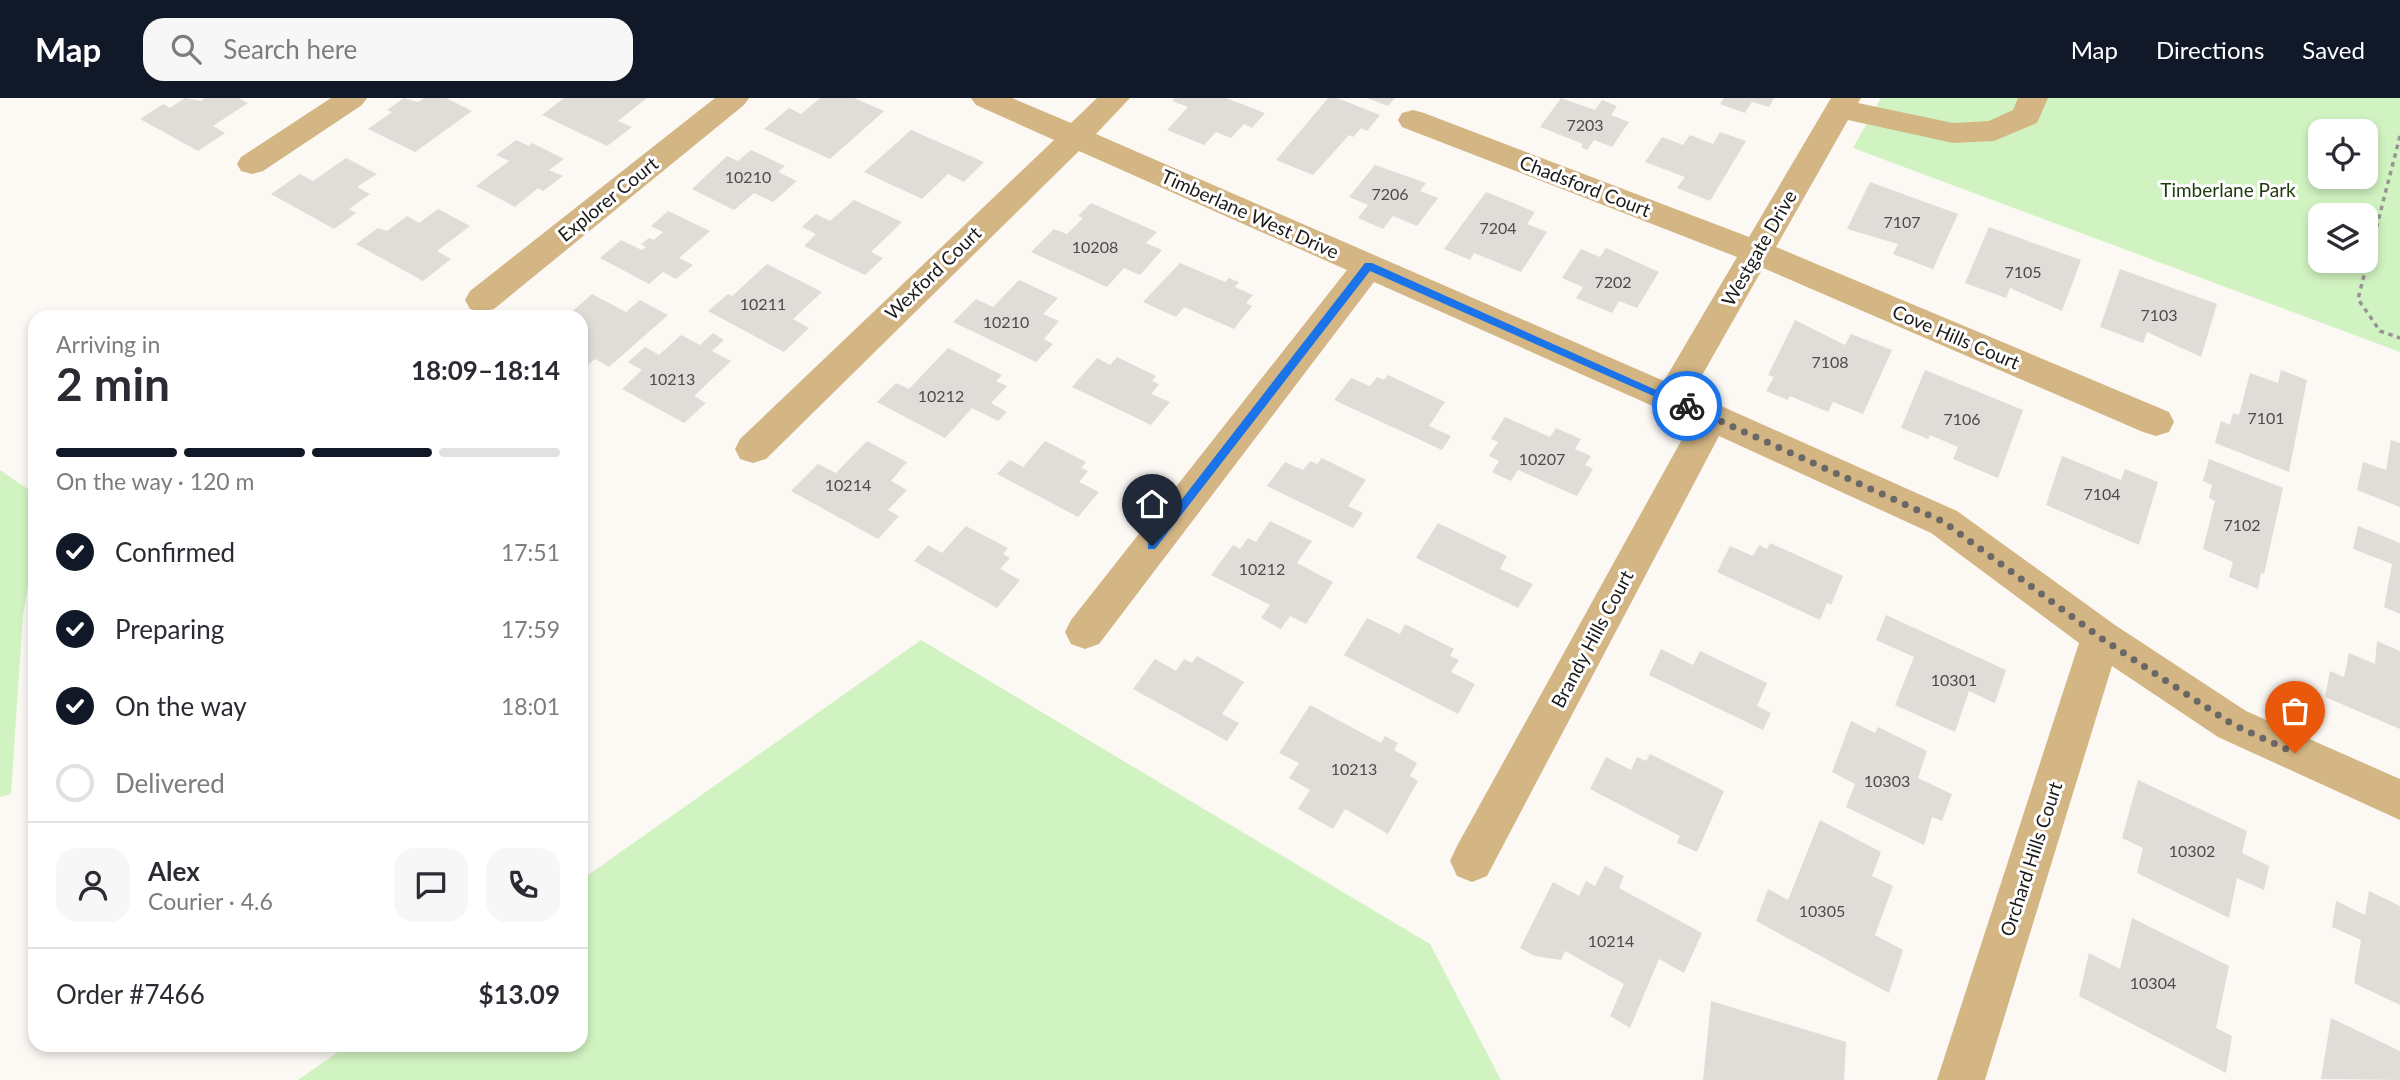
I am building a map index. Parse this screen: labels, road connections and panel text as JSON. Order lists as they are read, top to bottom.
{
  "streets": {
    "street": [
      "Chadsford Court",
      "Explorer Court",
      "Timberlane West Drive",
      "Westgate Drive",
      "Wexford Court",
      "Cove Hills Court",
      "Brandy Hills Court",
      "Orchard Hills Court"
    ]
  },
  "crossings": [
    ["Chadsford Court", "Westgate Drive"],
    ["Chadsford Court", "Cove Hills Court"],
    ["Timberlane West Drive", "Westgate Drive"],
    ["Timberlane West Drive", "Wexford Court"],
    ["Timberlane West Drive", "Brandy Hills Court"],
    ["Timberlane West Drive", "Orchard Hills Court"],
    ["Westgate Drive", "Cove Hills Court"]
  ],
  "parks": ["Timberlane Park"],
  "house_numbers": [
    "7203",
    "10210",
    "7206",
    "7107",
    "7204",
    "10208",
    "7105",
    "7202",
    "10211",
    "7103",
    "10210",
    "7108",
    "10213",
    "10212",
    "7101",
    "7106",
    "10207",
    "10214",
    "7104",
    "7102",
    "10212",
    "10301",
    "10213",
    "10303",
    "10302",
    "10305",
    "10214",
    "10304"
  ],
  "page": {
    "header": "Map",
    "search": "Search here",
    "nav": ["Map", "Directions", "Saved"],
    "heading": ["2 min", "Arriving in", "18:09–18:14"],
    "panel": [
      "Alex",
      "Courier · 4.6",
      "Order #7466",
      "$13.09"
    ],
    "bar": "On the way · 120 m",
    "list": [
      ["Confirmed", "17:51"],
      ["Preparing", "17:59"],
      ["On the way", "18:01"],
      "Delivered"
    ]
  }
}
